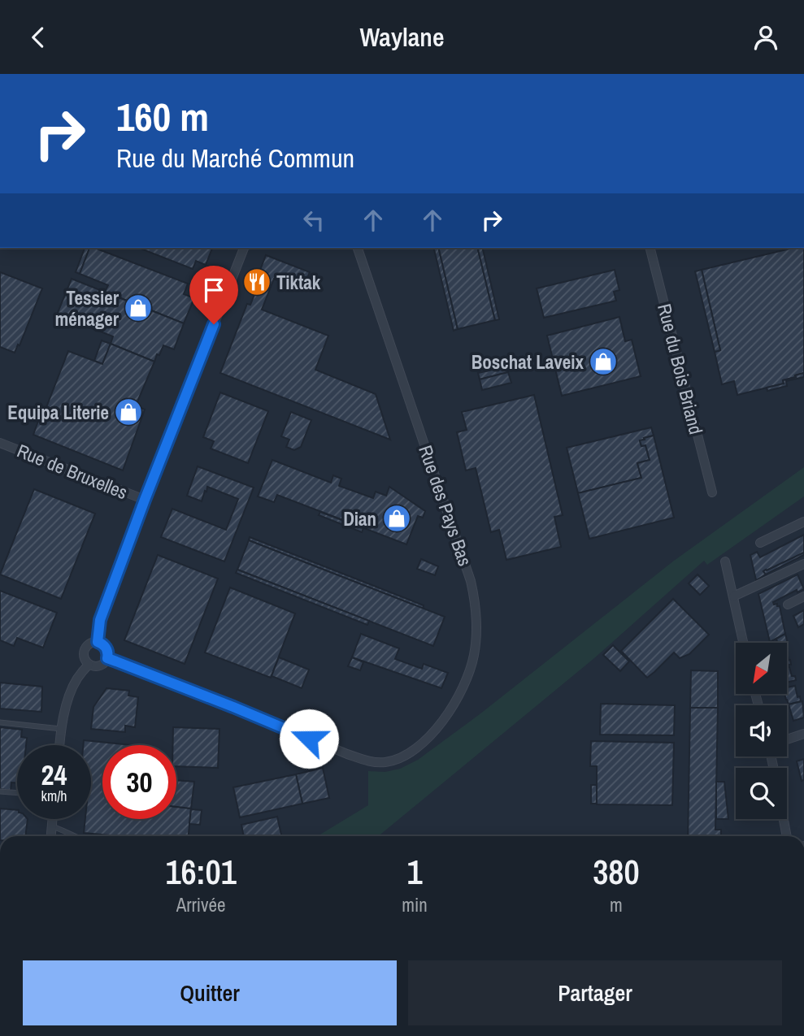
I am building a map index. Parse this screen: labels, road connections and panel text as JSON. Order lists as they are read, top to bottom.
{
  "streets": {
    "street": ["Rue du Bois Briand", "Rue de Bruxelles", "Rue des Pays Bas"]
  },
  "places": {
    "restaurant": ["Tiktak"],
    "shop": [
      "Tessier ménager",
      "Boschat Laveix",
      "Equipa Literie",
      "Dian"
    ]
  },
  "north": "bottom left",
  "page": {
    "header": "Waylane",
    "turn": ["160 m", "Rue du Marché Commun"],
    "speed": "24 km/h",
    "limit": "30",
    "eta": [
      "16:01",
      "Arrivée",
      "1",
      "min",
      "380",
      "m"
    ],
    "buttons": ["Quitter", "Partager"]
  }
}
